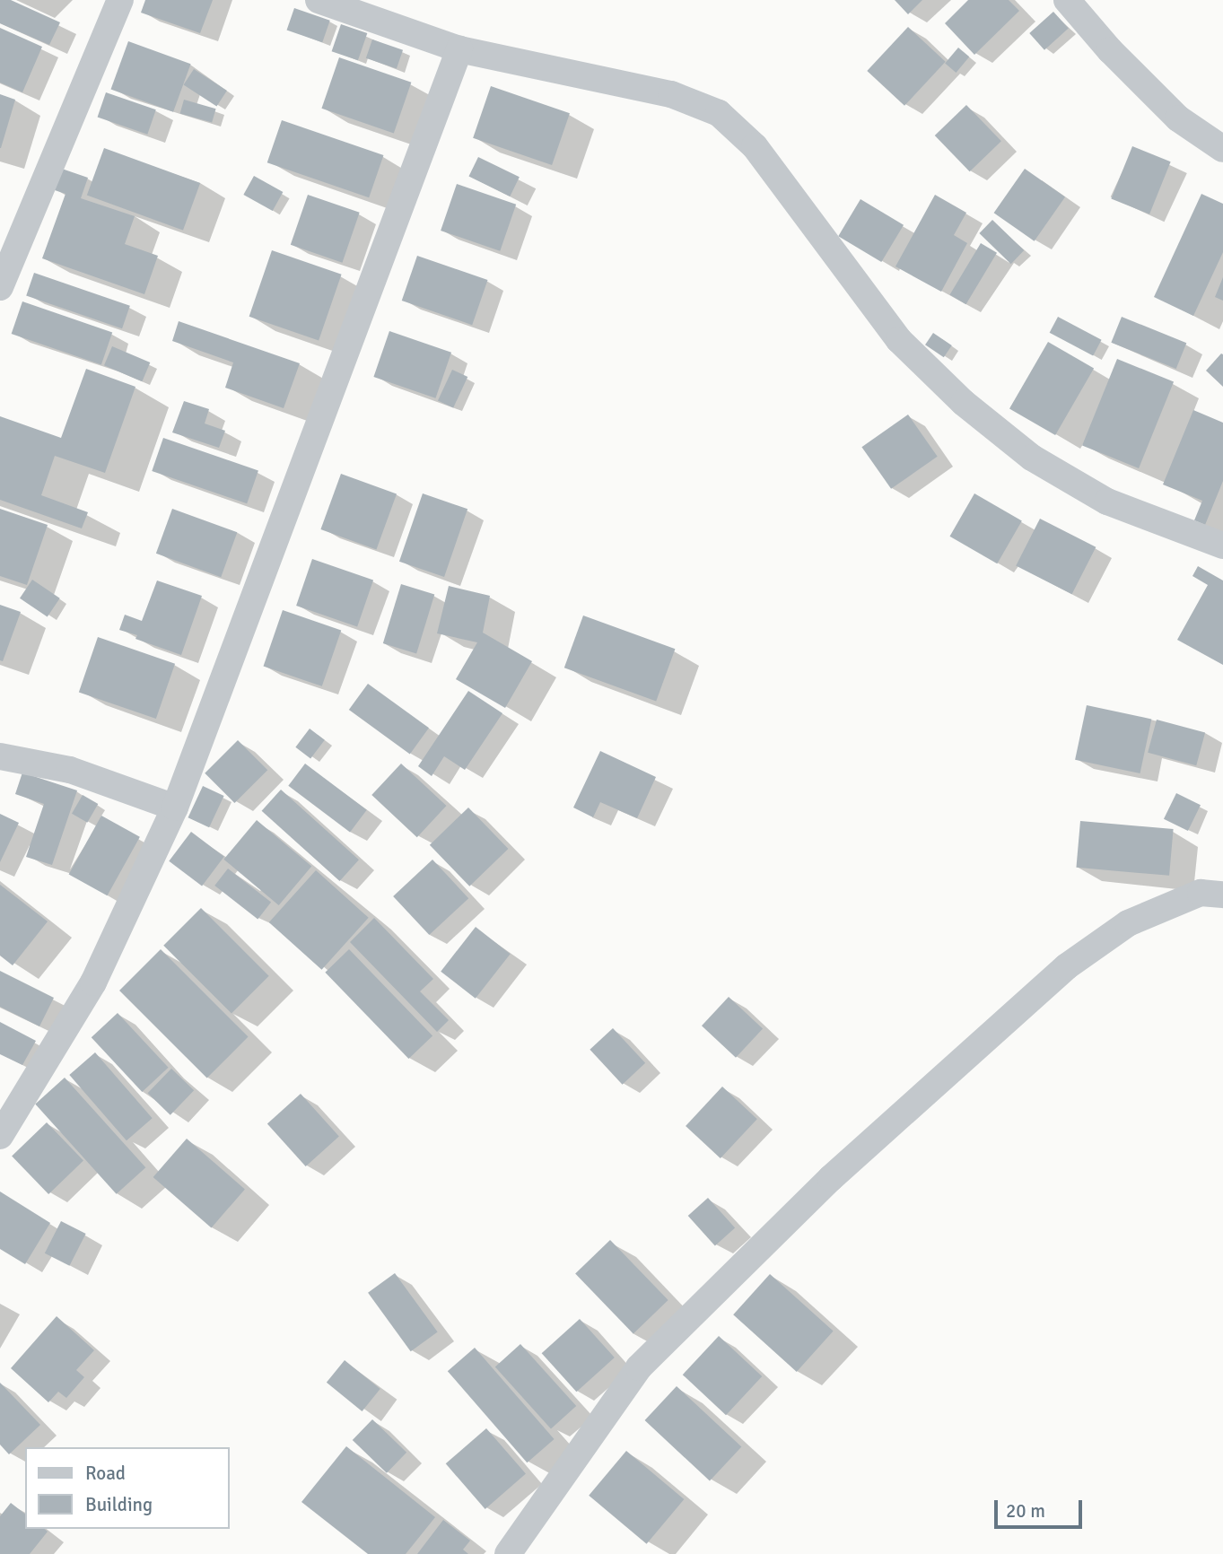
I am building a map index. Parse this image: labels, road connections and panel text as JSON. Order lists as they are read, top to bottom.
{
  "legend": ["Road", "Building"],
  "scale_bar": "20 m"
}
